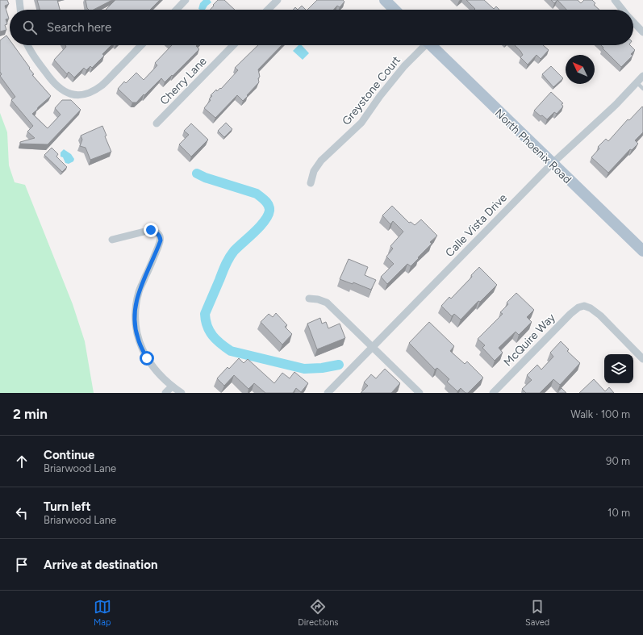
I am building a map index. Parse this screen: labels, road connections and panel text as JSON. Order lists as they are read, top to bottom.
{
  "streets": {
    "main road": ["North Phoenix Road"],
    "street": [
      "Cherry Lane",
      "Greystone Court",
      "Calle Vista Drive",
      "McQuire Way"
    ]
  },
  "crossings": [
    ["North Phoenix Road", "Calle Vista Drive"]
  ],
  "north": "top left",
  "page": {
    "search": "Search here",
    "heading": ["2 min", "Walk · 100 m"],
    "list": [
      ["Continue", "Briarwood Lane", "90 m"],
      ["Turn left", "Briarwood Lane", "10 m"],
      "Arrive at destination"
    ],
    "nav": ["Map", "Directions", "Saved"]
  }
}
